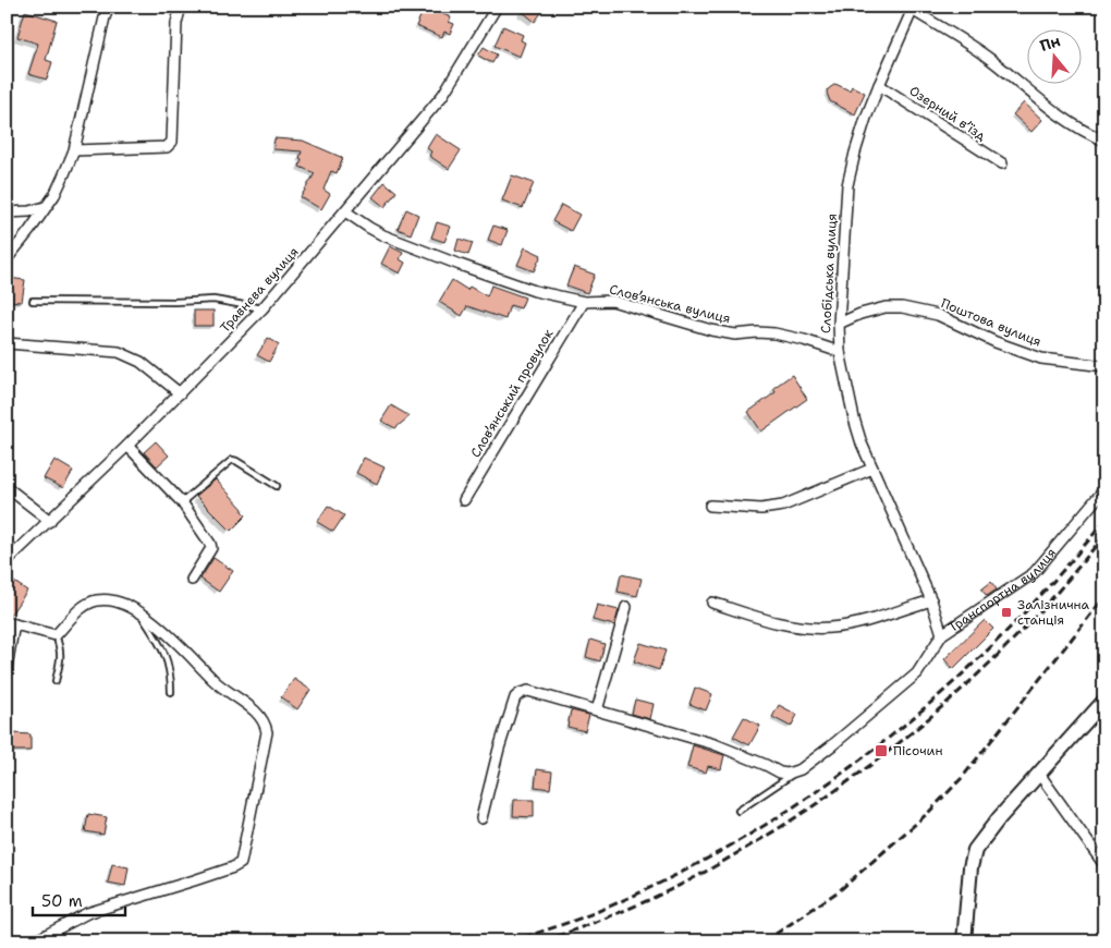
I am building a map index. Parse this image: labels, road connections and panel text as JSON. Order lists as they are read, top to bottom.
{
  "streets": {
    "street": [
      "Озерний в’їзд",
      "Слобідська вулиця",
      "Травнева вулиця",
      "Слов’янська вулиця",
      "Поштова вулиця",
      "Слов’янський провулок",
      "Транспортна вулиця"
    ]
  },
  "crossings": [
    ["Озерний в’їзд", "Слобідська вулиця"],
    ["Слобідська вулиця", "Слов’янська вулиця"],
    ["Слобідська вулиця", "Поштова вулиця"],
    ["Слобідська вулиця", "Транспортна вулиця"],
    ["Травнева вулиця", "Слов’янська вулиця"],
    ["Слов’янська вулиця", "Слов’янський провулок"]
  ],
  "places": {
    "transit": ["Залізнична станція", "Пісочин"]
  },
  "scale_bar": "50 m",
  "north": "top"
}
